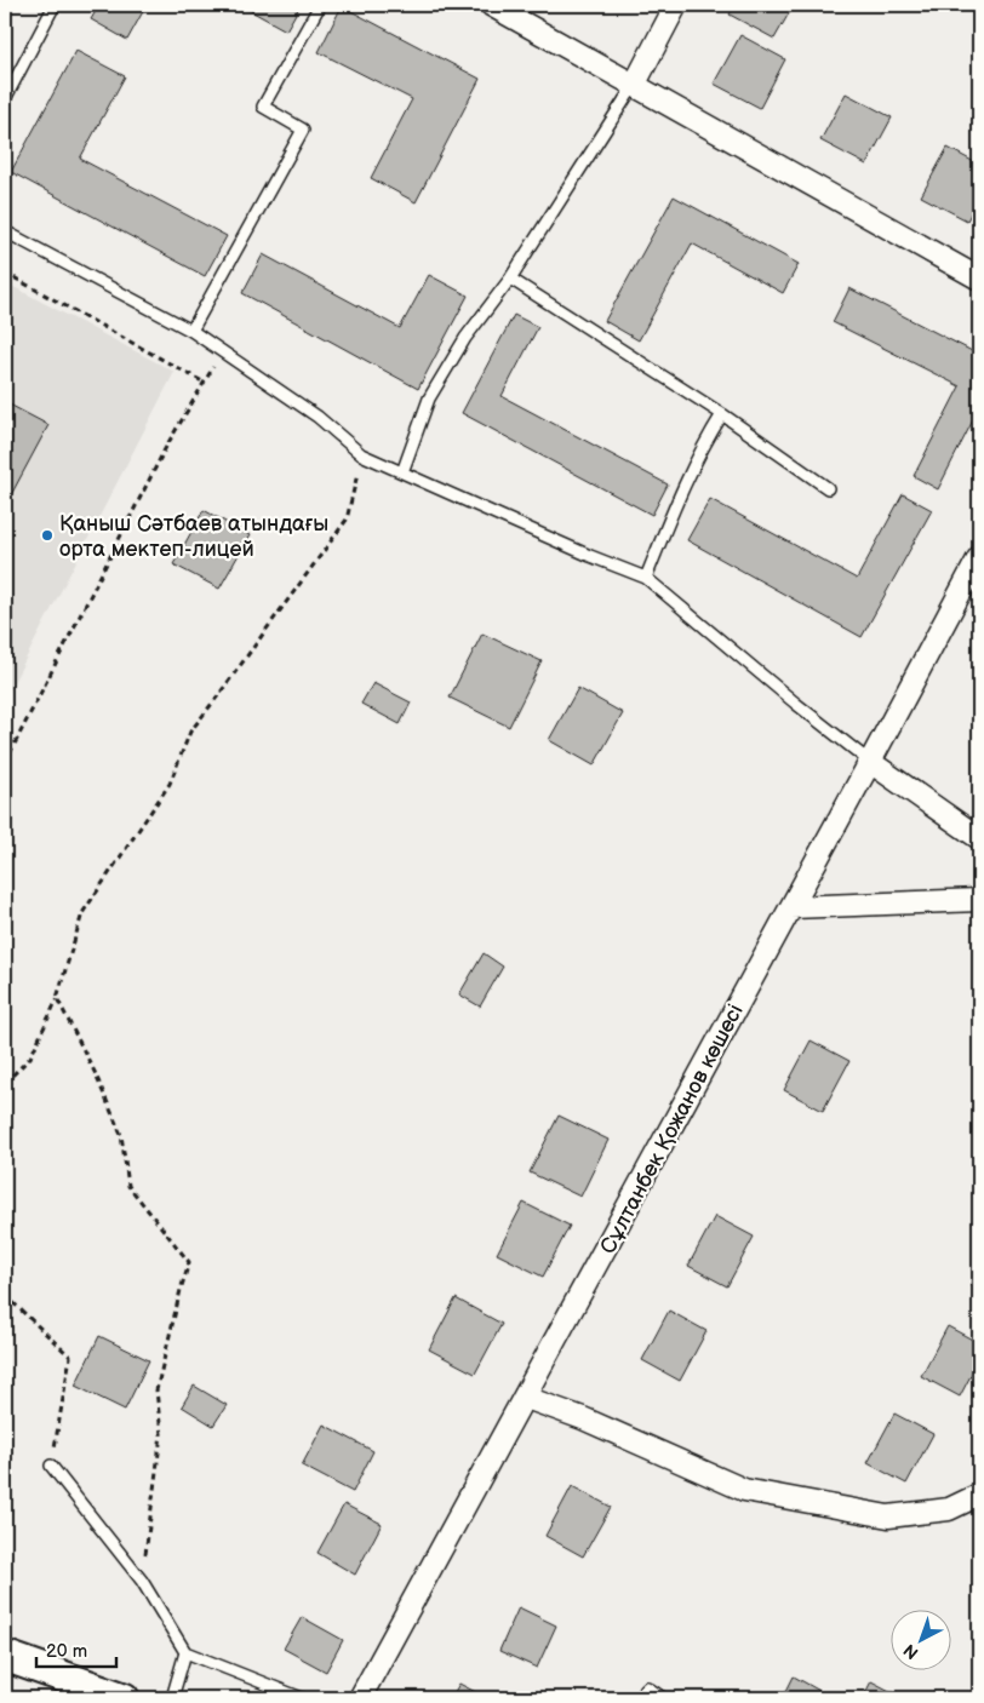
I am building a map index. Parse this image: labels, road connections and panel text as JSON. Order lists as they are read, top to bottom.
{
  "streets": {
    "street": ["Сұлтанбек Қожанов көшесі"]
  },
  "places": ["Қаныш Сәтбаев атындағы орта мектеп-лицей"],
  "scale_bar": "20 m",
  "north": "bottom left"
}
